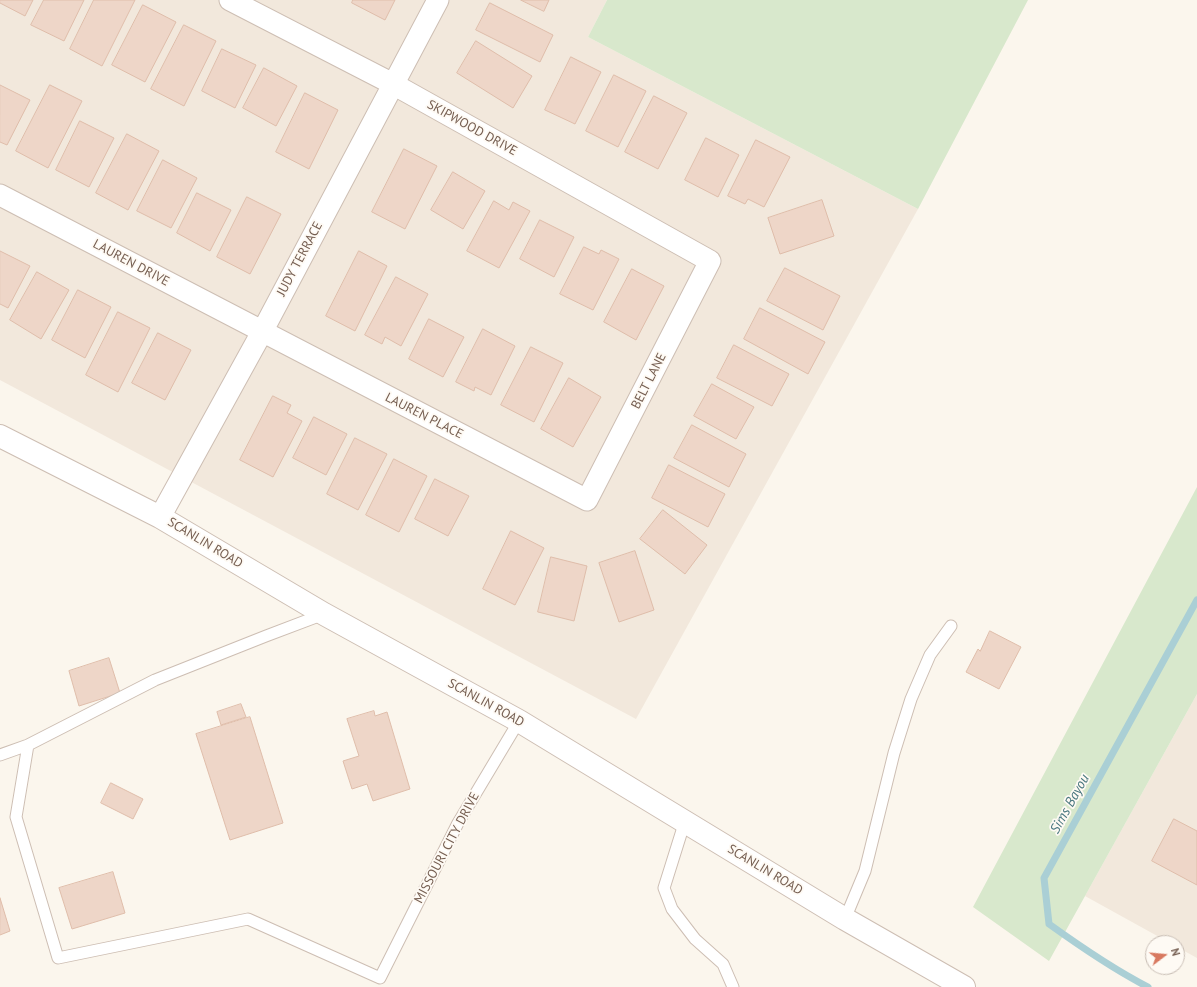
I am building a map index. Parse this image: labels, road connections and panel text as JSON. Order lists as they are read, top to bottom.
{
  "streets": {
    "street": [
      "SKIPWOOD DRIVE",
      "JUDY TERRACE",
      "LAUREN DRIVE",
      "BELT LANE",
      "LAUREN PLACE",
      "SCANLIN ROAD"
    ],
    "lane": ["MISSOURI CITY DRIVE"]
  },
  "crossings": [
    ["SKIPWOOD DRIVE", "JUDY TERRACE"],
    ["SKIPWOOD DRIVE", "BELT LANE"],
    ["JUDY TERRACE", "LAUREN DRIVE"],
    ["JUDY TERRACE", "LAUREN PLACE"],
    ["JUDY TERRACE", "SCANLIN ROAD"],
    ["LAUREN DRIVE", "LAUREN PLACE"],
    ["BELT LANE", "LAUREN PLACE"],
    ["SCANLIN ROAD", "MISSOURI CITY DRIVE"]
  ],
  "water": ["Sims Bayou"],
  "north": "right"
}
